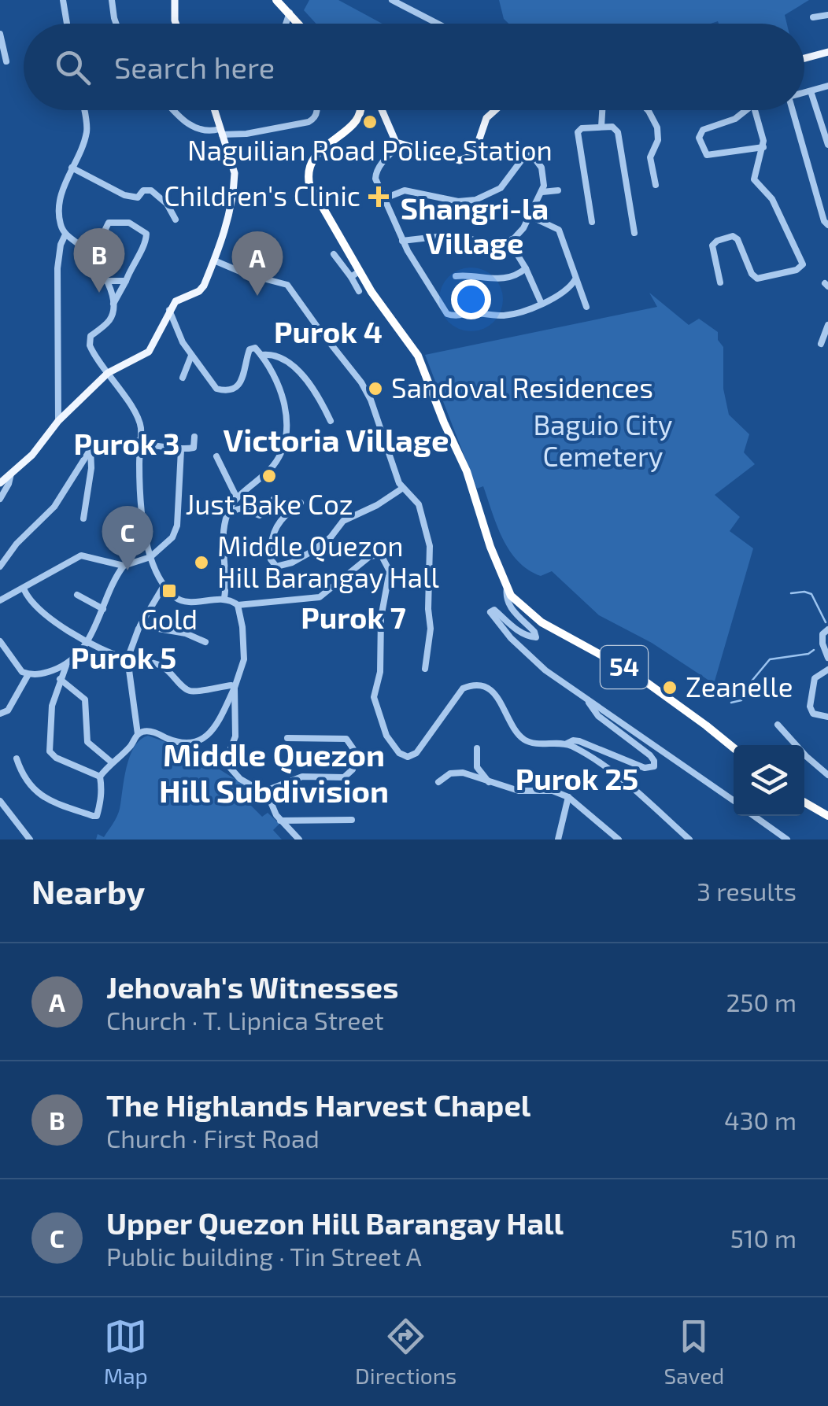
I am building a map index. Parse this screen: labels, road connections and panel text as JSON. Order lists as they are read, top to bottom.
{
  "streets": {
    "highway": ["54"]
  },
  "districts": [
    "Shangri-la Village",
    "Purok 4",
    "Victoria Village",
    "Purok 3",
    "Purok 7",
    "Purok 5",
    "Middle Quezon Hill Subdivision",
    "Purok 25"
  ],
  "parks": ["Baguio City Cemetery"],
  "places": {
    "other": [
      "Naguilian Road Police Station",
      "Sandoval Residences",
      "Just Bake Coz",
      "Middle Quezon Hill Barangay Hall",
      "Zeanelle"
    ],
    "health": ["Children's Clinic"],
    "transit": ["Gold"]
  },
  "page": {
    "search": "Search here",
    "pins": ["B", "A", "C"],
    "heading": ["Nearby", "3 results"],
    "list": [
      {
        "mark": "A",
        "name": "Jehovah's Witnesses",
        "note": "Church · T. Lipnica Street",
        "value": "250 m"
      },
      {
        "mark": "B",
        "name": "The Highlands Harvest Chapel",
        "note": "Church · First Road",
        "value": "430 m"
      },
      {
        "mark": "C",
        "name": "Upper Quezon Hill Barangay Hall",
        "note": "Public building · Tin Street A",
        "value": "510 m"
      }
    ],
    "nav": ["Map", "Directions", "Saved"]
  }
}
